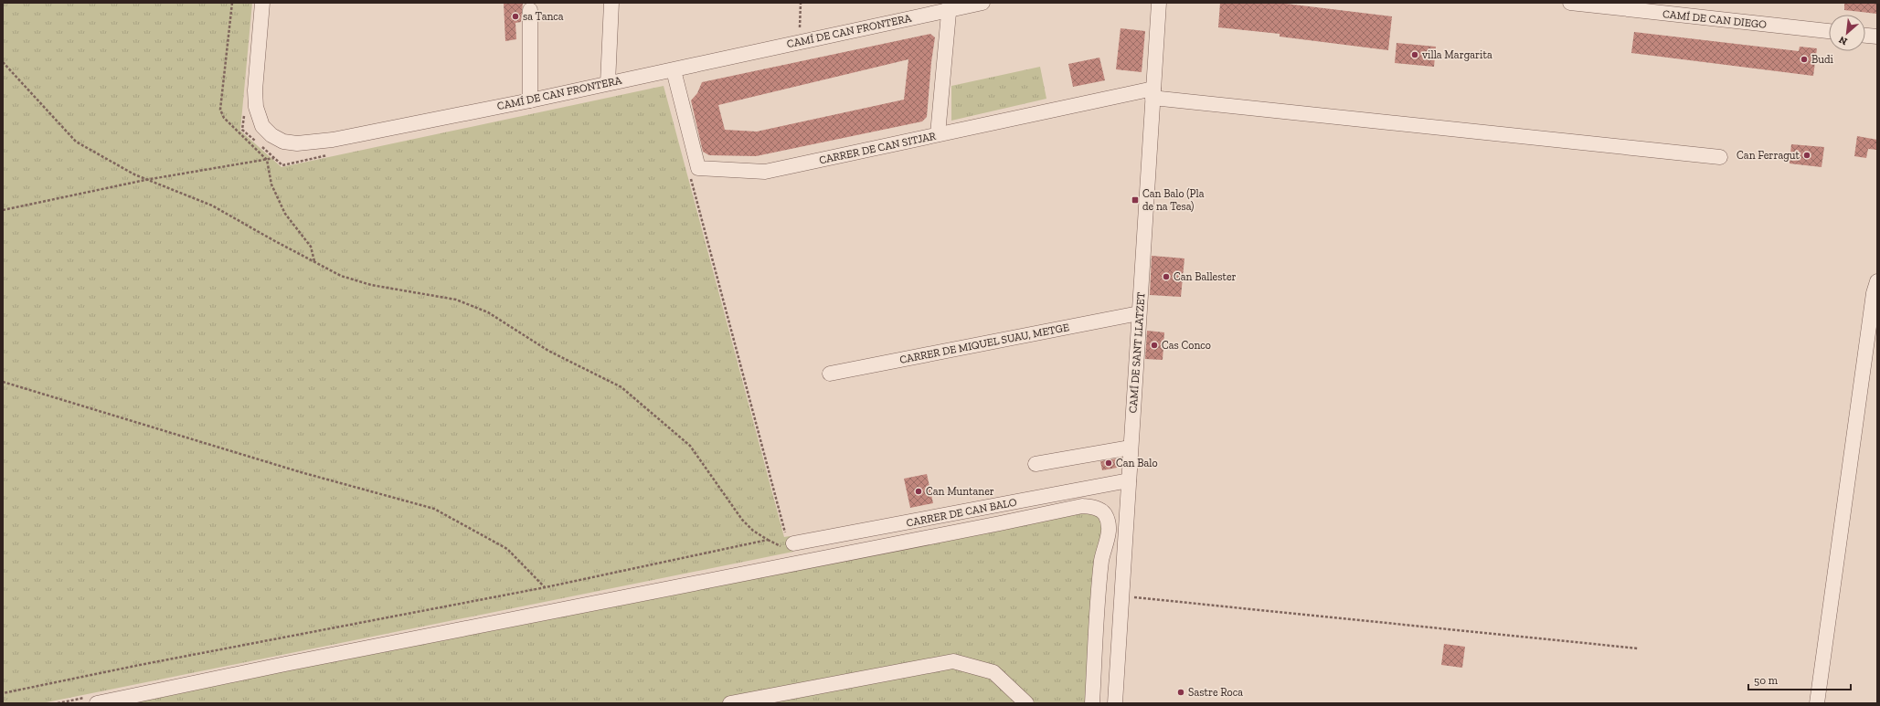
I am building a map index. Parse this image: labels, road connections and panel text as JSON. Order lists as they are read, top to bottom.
{
  "streets": {
    "street": [
      "CAMÍ DE CAN DIEGO",
      "CAMÍ DE CAN FRONTERA",
      "CARRER DE CAN SITJAR",
      "CARRER DE MIQUEL SUAU, METGE",
      "CAMÍ DE SANT LLATZET",
      "CARRER DE CAN BALO"
    ]
  },
  "crossings": [
    ["CAMÍ DE CAN FRONTERA", "CARRER DE CAN SITJAR"],
    ["CARRER DE CAN SITJAR", "CAMÍ DE SANT LLATZET"],
    ["CARRER DE MIQUEL SUAU, METGE", "CAMÍ DE SANT LLATZET"],
    ["CAMÍ DE SANT LLATZET", "CARRER DE CAN BALO"]
  ],
  "places": {
    "other": [
      "sa Tanca",
      "villa Margarita",
      "Budi",
      "Can Ferragut",
      "Can Ballester",
      "Cas Conco",
      "Can Balo",
      "Can Muntaner",
      "Sastre Roca"
    ],
    "transit": ["Can Balo (Pla de na Tesa)"]
  },
  "scale_bar": "50 m",
  "north": "bottom left"
}
